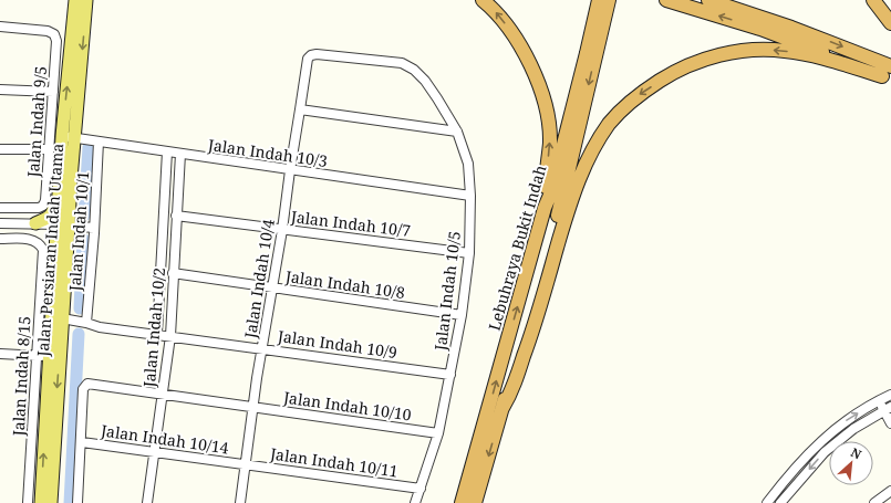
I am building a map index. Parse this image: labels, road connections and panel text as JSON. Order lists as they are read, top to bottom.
{
  "streets": {
    "highway": ["Lebuhraya Bukit Indah"],
    "main road": ["Jalan Persiaran Indah Utama"],
    "street": [
      "Jalan Indah 9/5",
      "Jalan Indah 10/3",
      "Jalan Indah 10/7",
      "Jalan Indah 10/1",
      "Jalan Indah 10/4",
      "Jalan Indah 10/8",
      "Jalan Indah 10/5",
      "Jalan Indah 10/2",
      "Jalan Indah 10/9",
      "Jalan Indah 8/15",
      "Jalan Indah 10/10",
      "Jalan Indah 10/14",
      "Jalan Indah 10/11"
    ]
  },
  "crossings": [
    ["Jalan Indah 10/3", "Jalan Indah 10/1"],
    ["Jalan Indah 10/3", "Jalan Persiaran Indah Utama"],
    ["Jalan Indah 10/3", "Jalan Indah 10/4"],
    ["Jalan Indah 10/3", "Jalan Indah 10/5"],
    ["Jalan Indah 10/3", "Jalan Indah 10/2"],
    ["Jalan Indah 10/7", "Jalan Indah 10/4"],
    ["Jalan Indah 10/7", "Jalan Indah 10/5"],
    ["Jalan Indah 10/7", "Jalan Indah 10/2"],
    ["Jalan Indah 10/1", "Jalan Indah 10/9"],
    ["Jalan Persiaran Indah Utama", "Jalan Indah 10/9"],
    ["Jalan Persiaran Indah Utama", "Jalan Indah 8/15"],
    ["Jalan Indah 10/4", "Jalan Indah 10/8"],
    ["Jalan Indah 10/4", "Jalan Indah 10/5"],
    ["Jalan Indah 10/4", "Jalan Indah 10/9"],
    ["Jalan Indah 10/4", "Jalan Indah 10/10"],
    ["Jalan Indah 10/4", "Jalan Indah 10/14"],
    ["Jalan Indah 10/4", "Jalan Indah 10/11"],
    ["Jalan Indah 10/8", "Jalan Indah 10/5"],
    ["Jalan Indah 10/8", "Jalan Indah 10/2"],
    ["Jalan Indah 10/5", "Jalan Indah 10/9"],
    ["Jalan Indah 10/5", "Jalan Indah 10/10"],
    ["Jalan Indah 10/5", "Jalan Indah 10/11"],
    ["Jalan Indah 10/2", "Jalan Indah 10/9"],
    ["Jalan Indah 10/2", "Jalan Indah 10/10"],
    ["Jalan Indah 10/2", "Jalan Indah 10/14"],
    ["Jalan Indah 10/10", "Jalan Indah 10/14"],
    ["Jalan Indah 10/14", "Jalan Indah 10/11"]
  ],
  "north": "top right"
}
